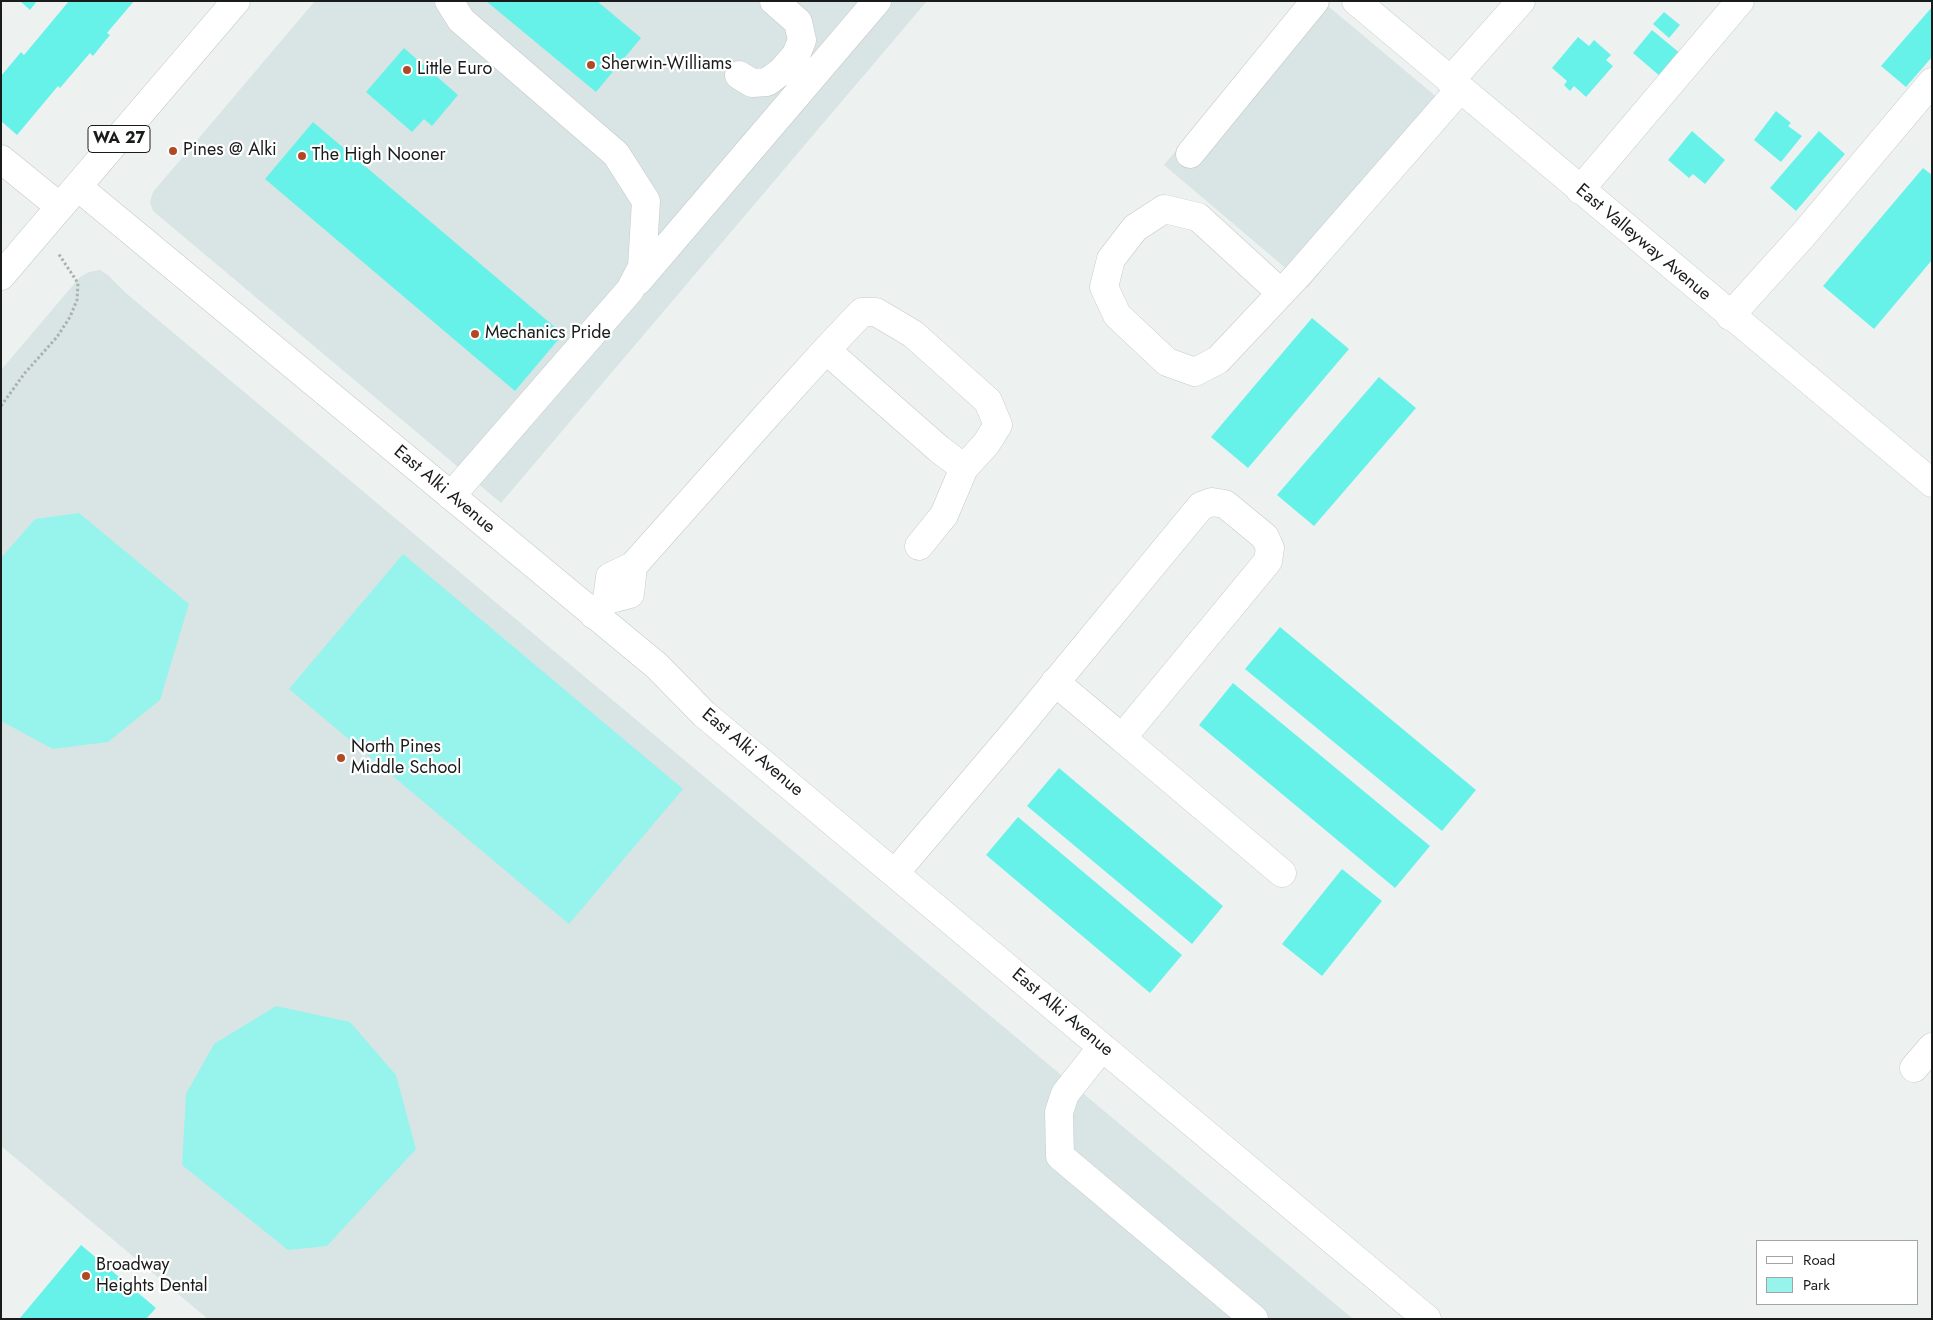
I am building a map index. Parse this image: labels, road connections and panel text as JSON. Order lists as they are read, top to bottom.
{
  "streets": {
    "street": ["WA 27", "East Valleyway Avenue", "East Alki Avenue"]
  },
  "crossings": [
    ["WA 27", "East Alki Avenue"]
  ],
  "places": [
    "Sherwin-Williams",
    "Little Euro",
    "Pines @ Alki",
    "The High Nooner",
    "Mechanics Pride",
    "North Pines Middle School",
    "Broadway Heights Dental"
  ],
  "legend": ["Road", "Park"]
}
